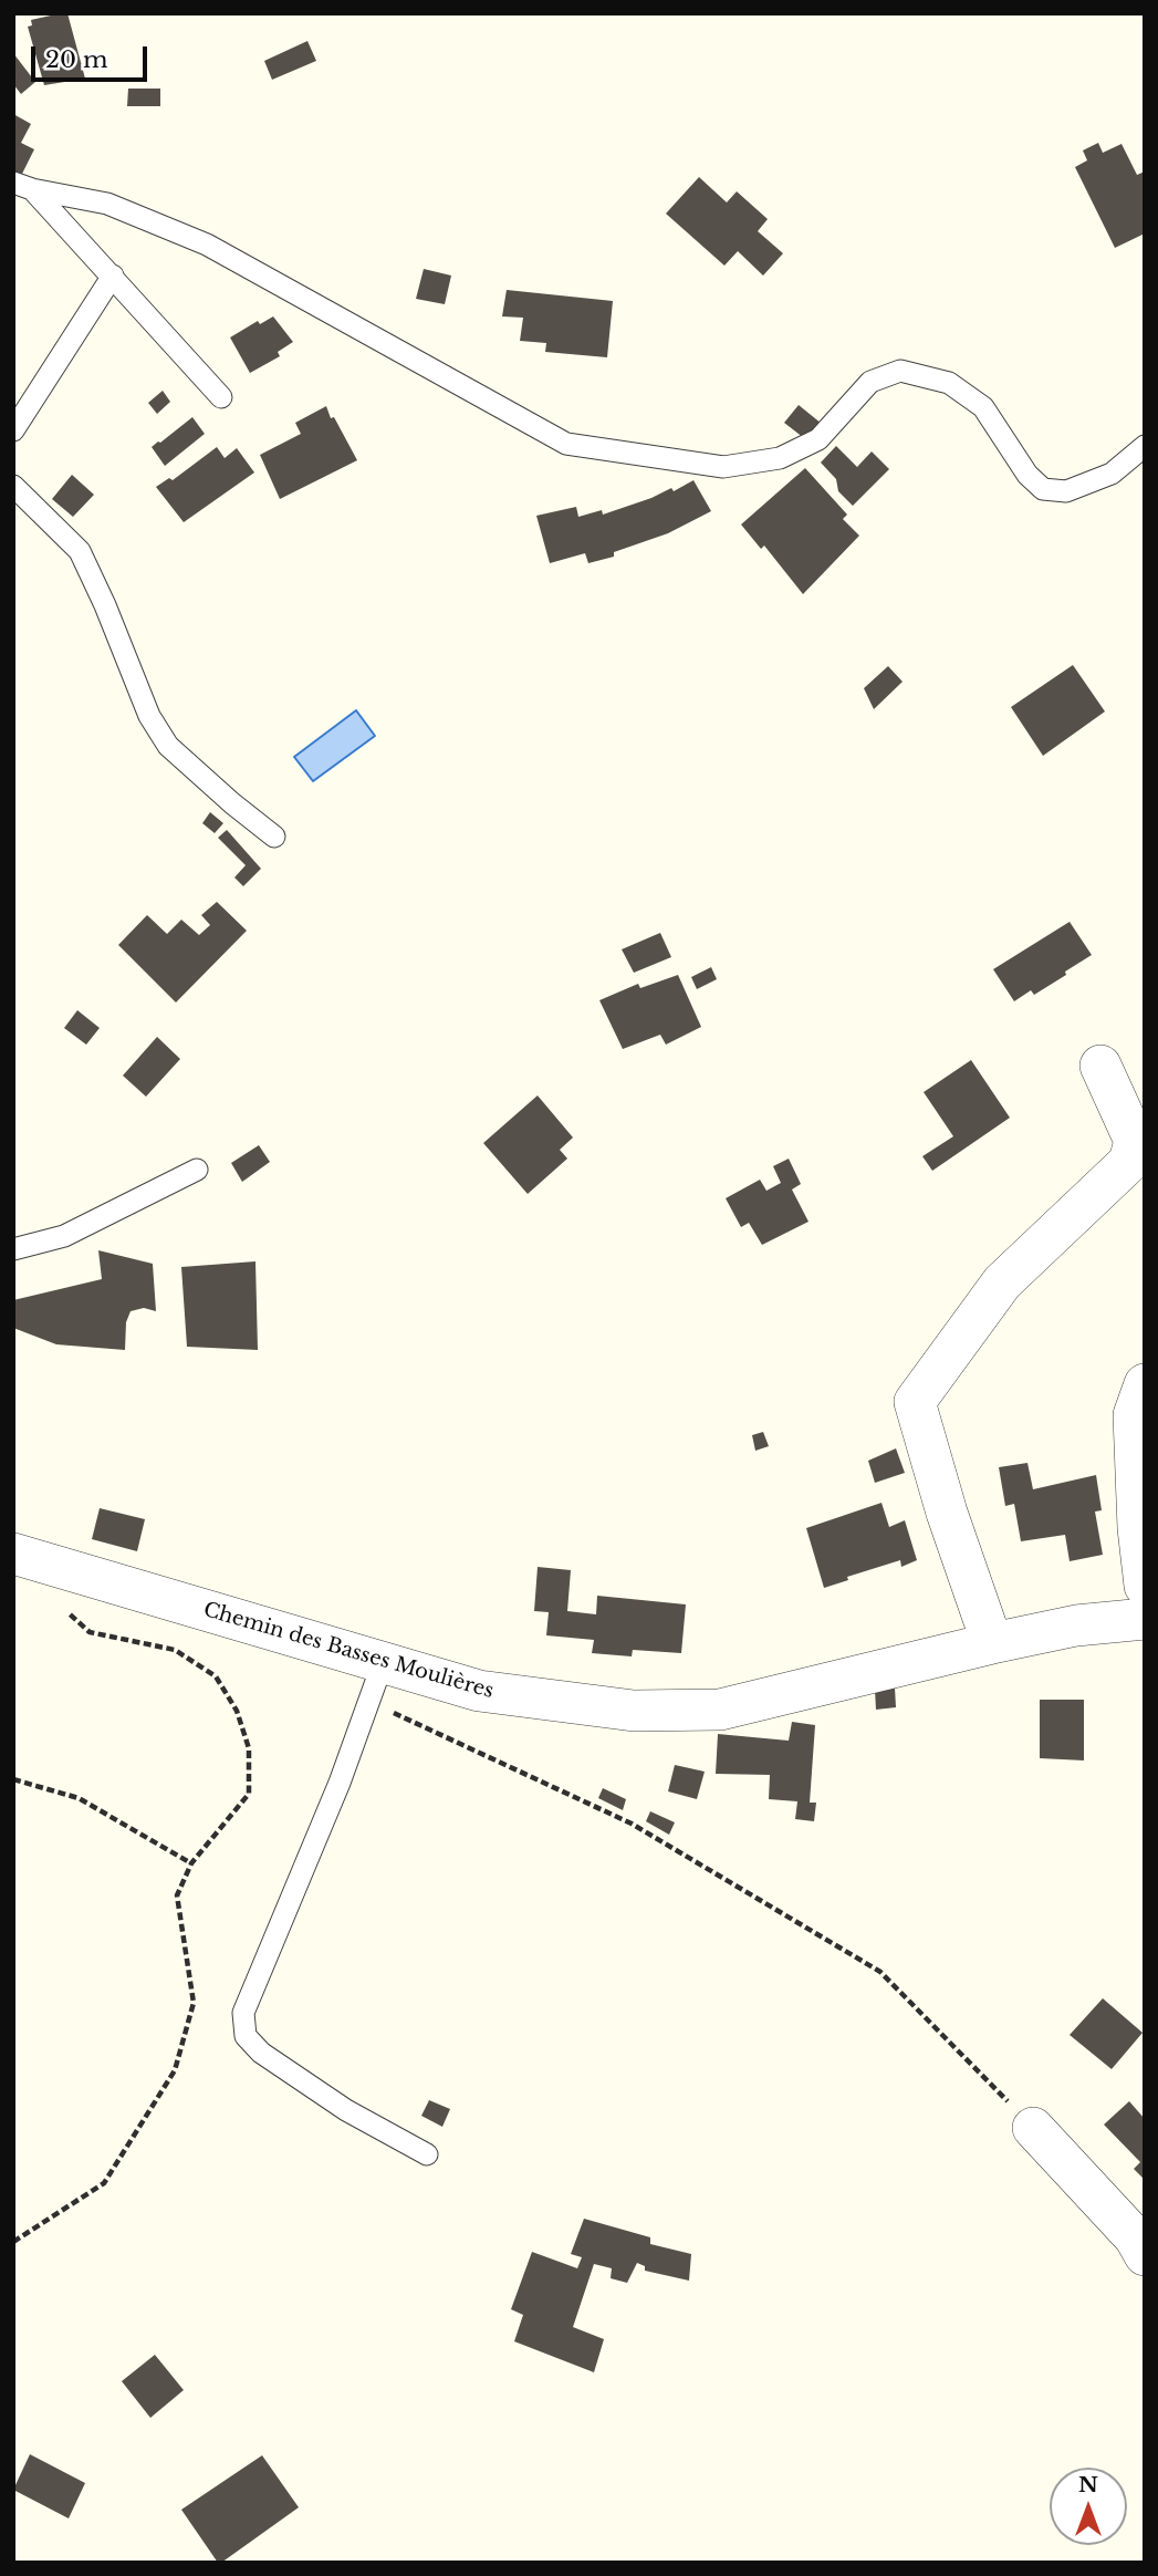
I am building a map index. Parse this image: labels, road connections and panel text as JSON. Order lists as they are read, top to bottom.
{
  "streets": {
    "street": ["Chemin des Basses Moulières"]
  },
  "scale_bar": "20 m",
  "north": "top"
}
